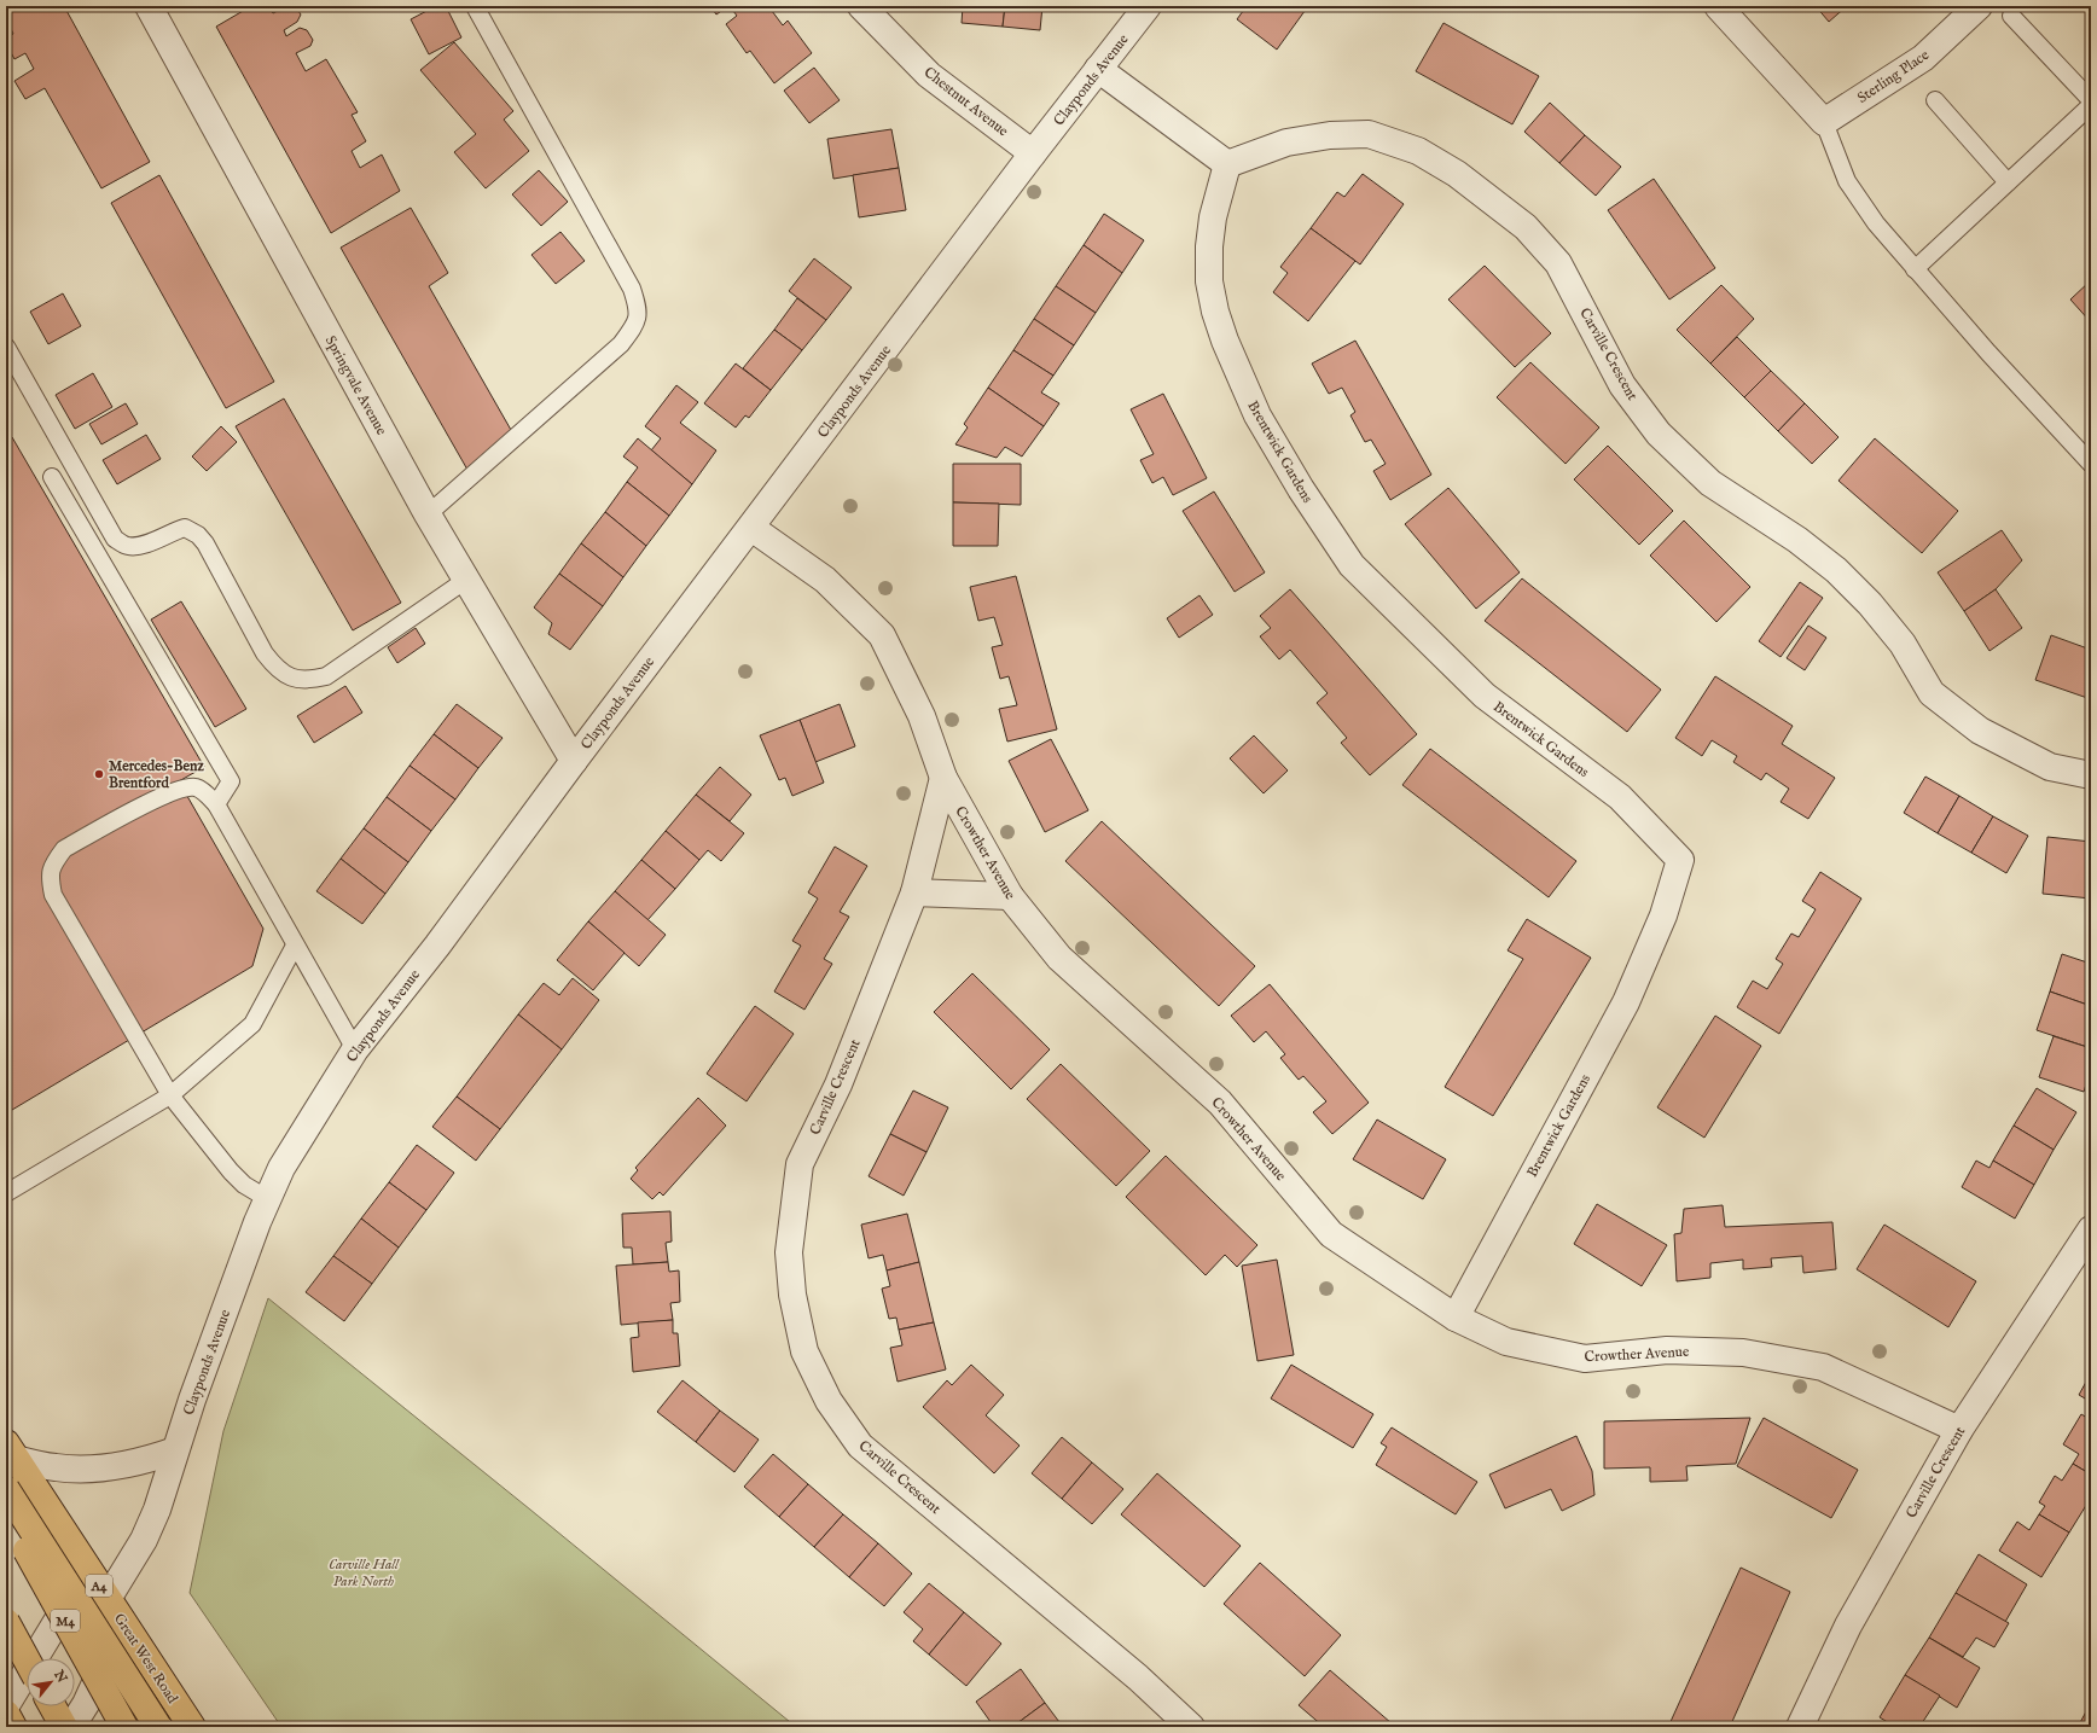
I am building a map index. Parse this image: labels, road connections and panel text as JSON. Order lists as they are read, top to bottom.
{
  "streets": {
    "highway": ["A4", "M4", "Great West Road"],
    "street": [
      "Sterling Place",
      "Clayponds Avenue",
      "Chestnut Avenue",
      "Carville Crescent",
      "Springvale Avenue",
      "Brentwick Gardens",
      "Crowther Avenue"
    ]
  },
  "crossings": [
    ["Clayponds Avenue", "Chestnut Avenue"],
    ["Clayponds Avenue", "Springvale Avenue"],
    ["Clayponds Avenue", "Crowther Avenue"],
    ["Clayponds Avenue", "Great West Road"],
    ["Carville Crescent", "Brentwick Gardens"],
    ["Carville Crescent", "Crowther Avenue"],
    ["Brentwick Gardens", "Crowther Avenue"]
  ],
  "parks": ["Carville Hall Park North"],
  "places": ["Mercedes-Benz Brentford"],
  "north": "top right"
}
